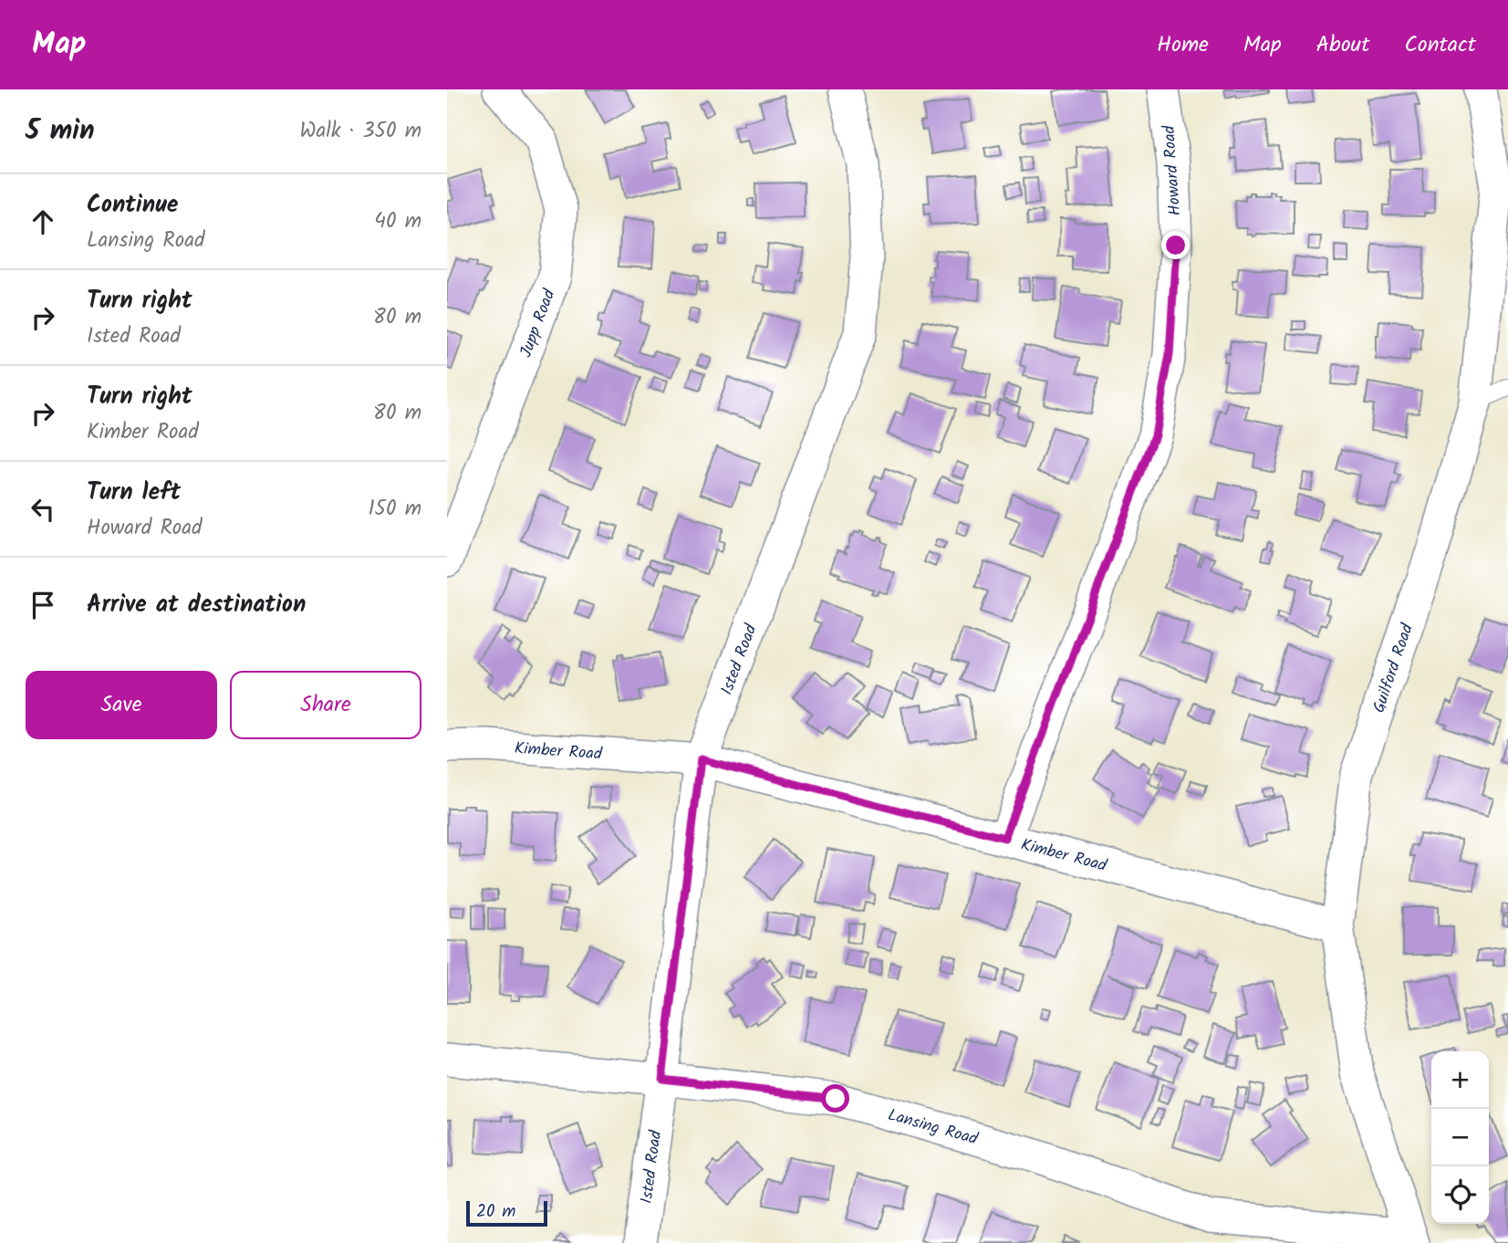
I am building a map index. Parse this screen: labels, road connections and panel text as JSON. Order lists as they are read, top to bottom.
{
  "streets": {
    "street": [
      "Howard Road",
      "Jupp Road",
      "Isted Road",
      "Guilford Road",
      "Kimber Road",
      "Lansing Road"
    ]
  },
  "crossings": [
    ["Howard Road", "Kimber Road"],
    ["Isted Road", "Kimber Road"],
    ["Isted Road", "Lansing Road"],
    ["Guilford Road", "Kimber Road"],
    ["Guilford Road", "Lansing Road"]
  ],
  "scale_bar": "20 m",
  "page": {
    "header": "Map",
    "nav": [
      "Home",
      "Map",
      "About",
      "Contact"
    ],
    "heading": ["5 min", "Walk · 350 m"],
    "list": [
      ["Continue", "Lansing Road", "40 m"],
      ["Turn right", "Isted Road", "80 m"],
      ["Turn right", "Kimber Road", "80 m"],
      ["Turn left", "Howard Road", "150 m"],
      "Arrive at destination"
    ],
    "buttons": ["Save", "Share"],
    "map_buttons": ["+", "−"],
    "scale": "20 m"
  }
}
